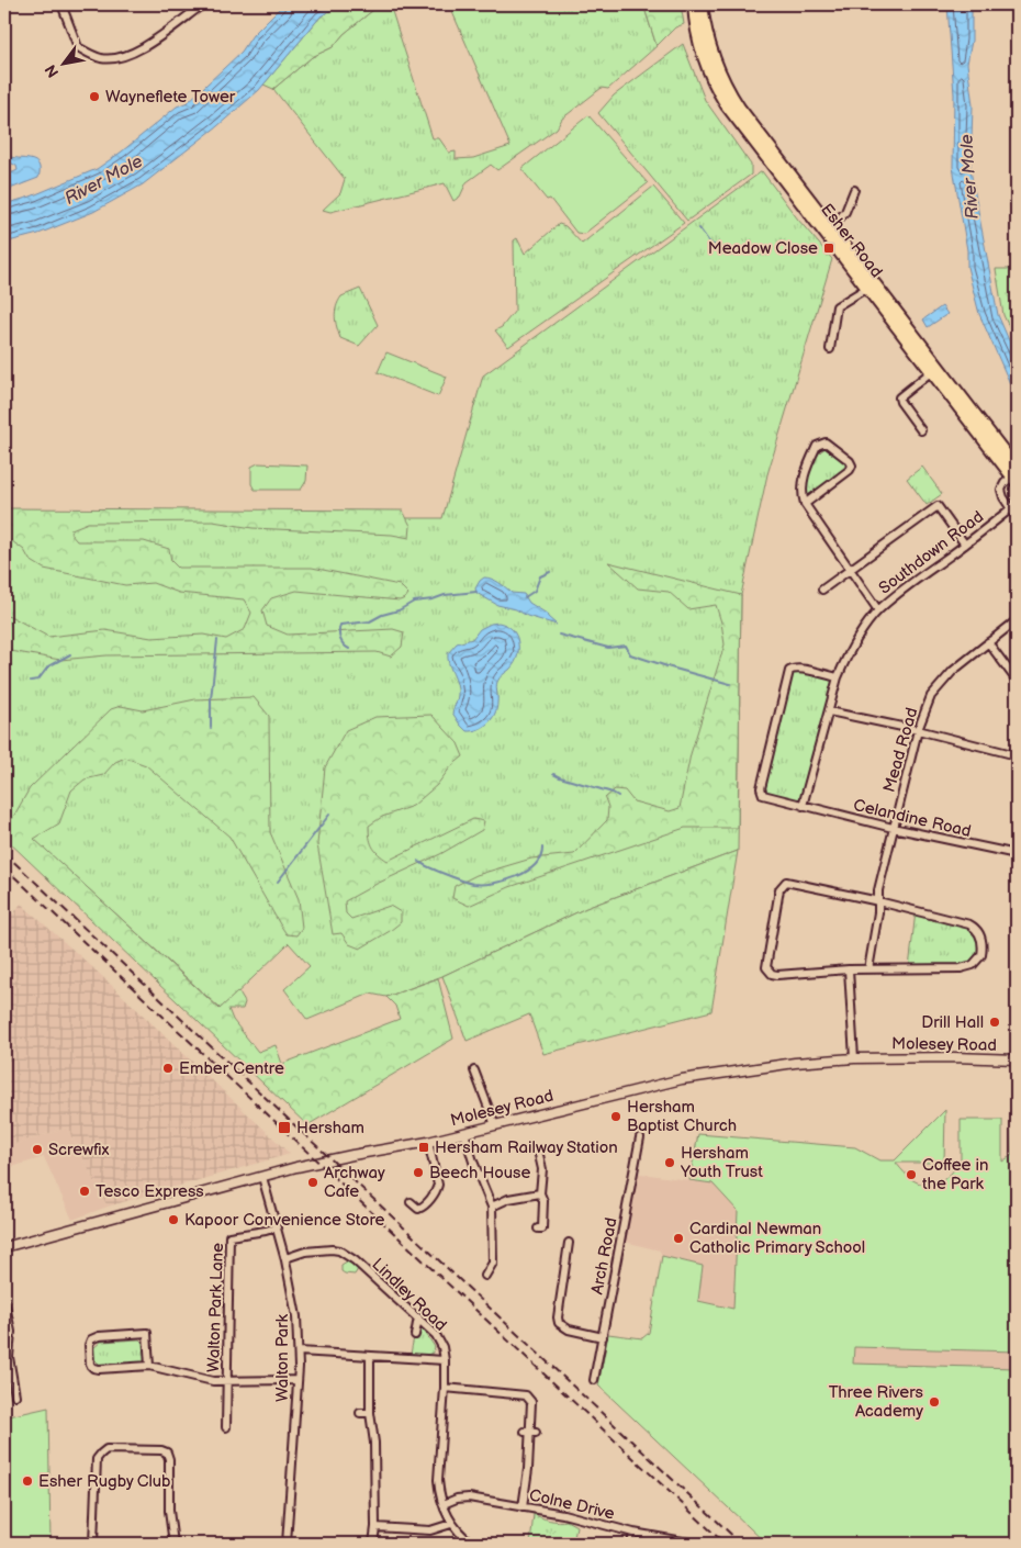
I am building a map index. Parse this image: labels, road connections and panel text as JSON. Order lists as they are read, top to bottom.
{
  "streets": {
    "main road": ["Esher Road"],
    "street": [
      "Southdown Road",
      "Mead Road",
      "Celandine Road",
      "Molesey Road",
      "Arch Road",
      "Lindley Road",
      "Walton Park Lane",
      "Walton Park",
      "Colne Drive"
    ]
  },
  "crossings": [
    ["Southdown Road", "Celandine Road"],
    ["Mead Road", "Celandine Road"],
    ["Molesey Road", "Walton Park"],
    ["Lindley Road", "Walton Park"],
    ["Lindley Road", "Colne Drive"],
    ["Walton Park Lane", "Walton Park"]
  ],
  "water": ["River Mole"],
  "places": {
    "other": [
      "Wayneflete Tower",
      "Drill Hall",
      "Ember Centre",
      "Hersham Baptist Church",
      "Screwfix",
      "Hersham Youth Trust",
      "Beech House",
      "Coffee in the Park",
      "Archway Cafe",
      "Tesco Express",
      "Kapoor Convenience Store",
      "Cardinal Newman Catholic Primary School",
      "Three Rivers Academy",
      "Esher Rugby Club"
    ],
    "transit": ["Meadow Close", "Hersham", "Hersham Railway Station"]
  },
  "north": "bottom left"
}
